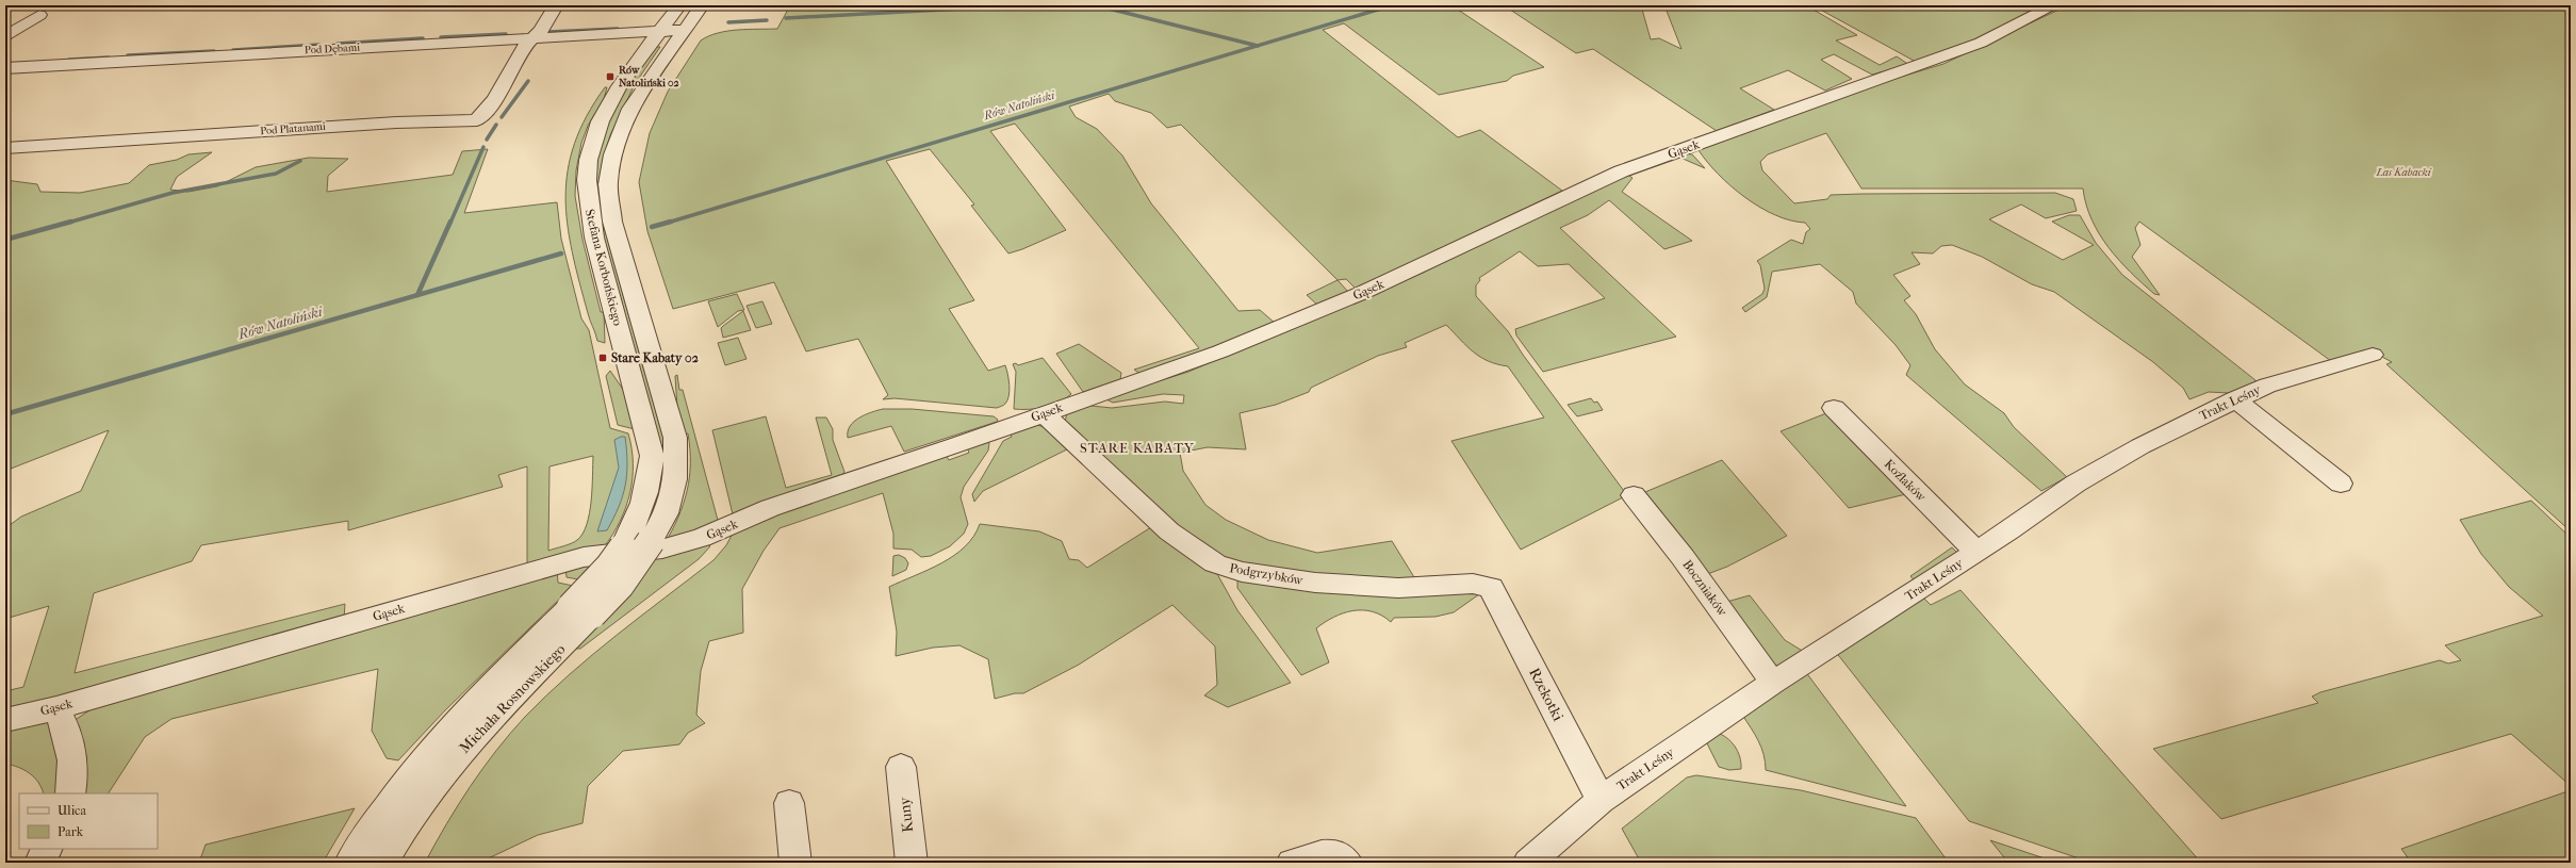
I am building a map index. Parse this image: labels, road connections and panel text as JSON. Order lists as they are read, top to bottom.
{
  "streets": {
    "street": [
      "Pod Dębami",
      "Pod Platanami",
      "Gąsek",
      "Stefana Korbońskiego",
      "Trakt Leśny",
      "Koźlaków",
      "Podgrzybków",
      "Boczniaków",
      "Rzekotki",
      "Michała Rosnowskiego",
      "Kuny"
    ]
  },
  "crossings": [
    ["Pod Dębami", "Pod Platanami"],
    ["Pod Dębami", "Stefana Korbońskiego"],
    ["Gąsek", "Podgrzybków"],
    ["Stefana Korbońskiego", "Michała Rosnowskiego"],
    ["Trakt Leśny", "Koźlaków"],
    ["Trakt Leśny", "Boczniaków"],
    ["Trakt Leśny", "Rzekotki"],
    ["Podgrzybków", "Rzekotki"]
  ],
  "districts": ["STARE KABATY"],
  "water": ["Rów Natoliński"],
  "parks": ["Las Kabacki"],
  "places": {
    "transit": ["Rów Natoliński 02", "Stare Kabaty 02"]
  },
  "legend": ["Ulica", "Park"]
}
